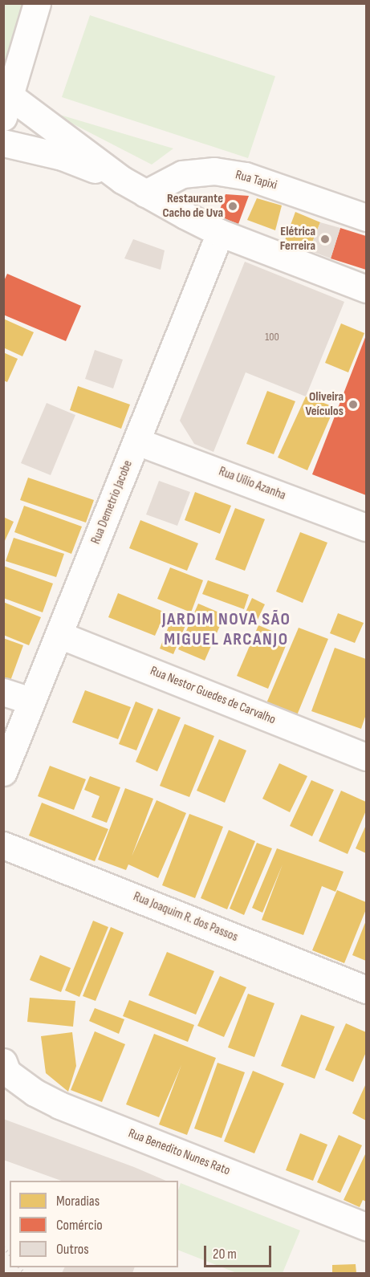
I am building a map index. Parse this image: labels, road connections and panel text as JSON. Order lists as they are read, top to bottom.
{
  "streets": {
    "street": [
      "Rua Tapixi",
      "Rua Uílio Azanha",
      "Rua Demetrio Jacobe",
      "Rua Nestor Guedes de Carvalho",
      "Rua Joaquim R. dos Passos",
      "Rua Benedito Nunes Rato"
    ]
  },
  "crossings": [
    ["Rua Uílio Azanha", "Rua Demetrio Jacobe"],
    ["Rua Demetrio Jacobe", "Rua Nestor Guedes de Carvalho"]
  ],
  "districts": ["JARDIM NOVA SÃO MIGUEL ARCANJO"],
  "places": ["Restaurante Cacho de Uva", "Elétrica Ferreira", "Oliveira Veículos"],
  "house_numbers": ["100"],
  "legend": ["Moradias", "Comércio", "Outros"],
  "scale_bar": "20 m"
}
